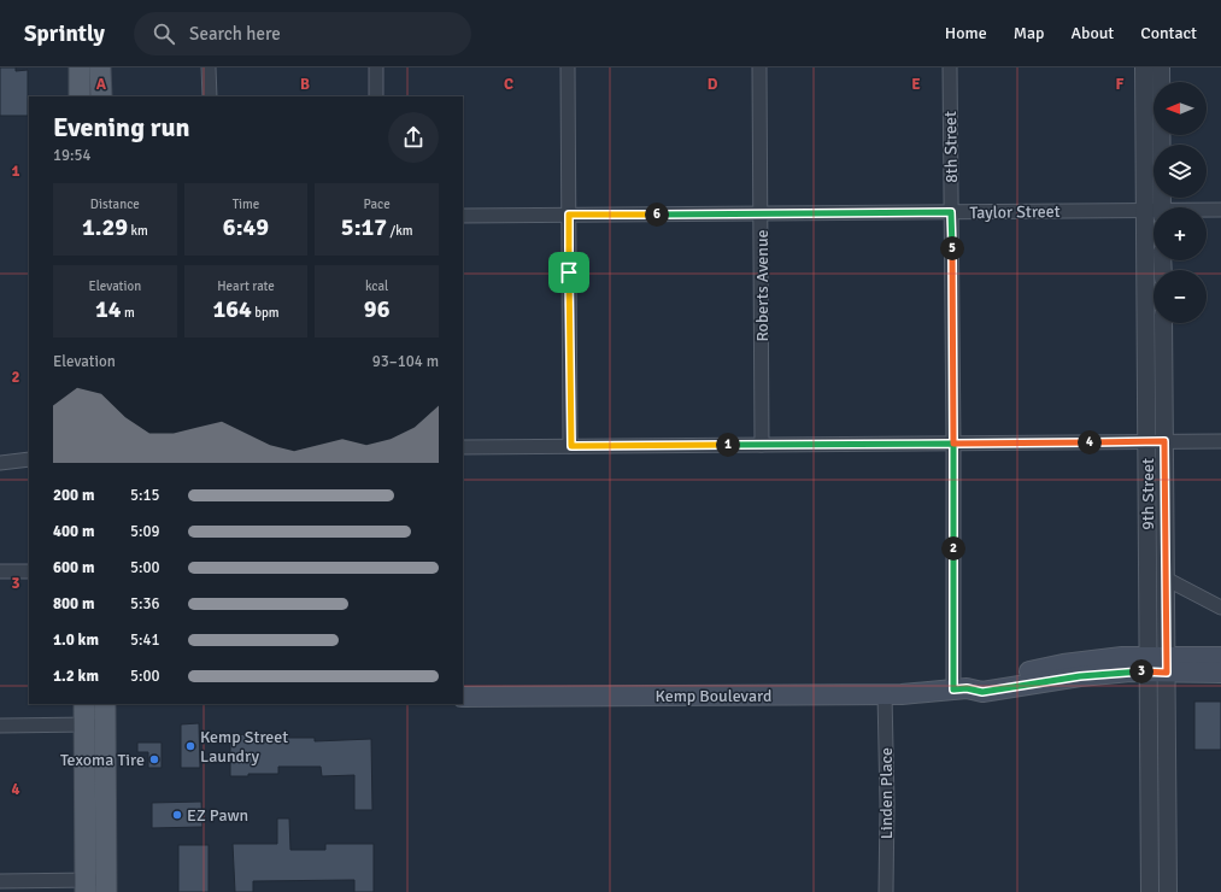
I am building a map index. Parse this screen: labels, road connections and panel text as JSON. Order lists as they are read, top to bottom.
{
  "streets": {
    "main road": ["Kemp Boulevard"],
    "street": [
      "8th Street",
      "Taylor Street",
      "Roberts Avenue",
      "9th Street",
      "Linden Place"
    ]
  },
  "crossings": [
    ["8th Street", "Taylor Street"],
    ["8th Street", "Kemp Boulevard"],
    ["Taylor Street", "Roberts Avenue"],
    ["Taylor Street", "9th Street"],
    ["9th Street", "Kemp Boulevard"],
    ["Kemp Boulevard", "Linden Place"]
  ],
  "places": ["Kemp Street Laundry", "Texoma Tire", "EZ Pawn"],
  "north": "left",
  "page": {
    "header": "Sprintly",
    "search": "Search here",
    "nav": [
      "Home",
      "Map",
      "About",
      "Contact"
    ],
    "map_buttons": ["+", "−"],
    "heading": ["Evening run", "19:54"],
    "stats": [
      ["Distance", "1.29 km"],
      ["Time", "6:49"],
      ["Pace", "5:17 /km"],
      ["Elevation", "14 m"],
      ["Heart rate", "164 bpm"],
      ["kcal", "96"]
    ],
    "pins": [
      "6",
      "5",
      "4",
      "1",
      "2",
      "3"
    ],
    "chart": ["Elevation", "93–104 m"],
    "list": [
      {
        "name": "200 m",
        "note": "5:15"
      },
      {
        "name": "400 m",
        "note": "5:09"
      },
      {
        "name": "600 m",
        "note": "5:00"
      },
      {
        "name": "800 m",
        "note": "5:36"
      },
      {
        "name": "1.0 km",
        "note": "5:41"
      },
      {
        "name": "1.2 km",
        "note": "5:00"
      }
    ]
  },
  "grid": {
    "columns": [
      "A",
      "B",
      "C",
      "D",
      "E",
      "F"
    ],
    "rows": [
      "1",
      "2",
      "3",
      "4"
    ]
  }
}
